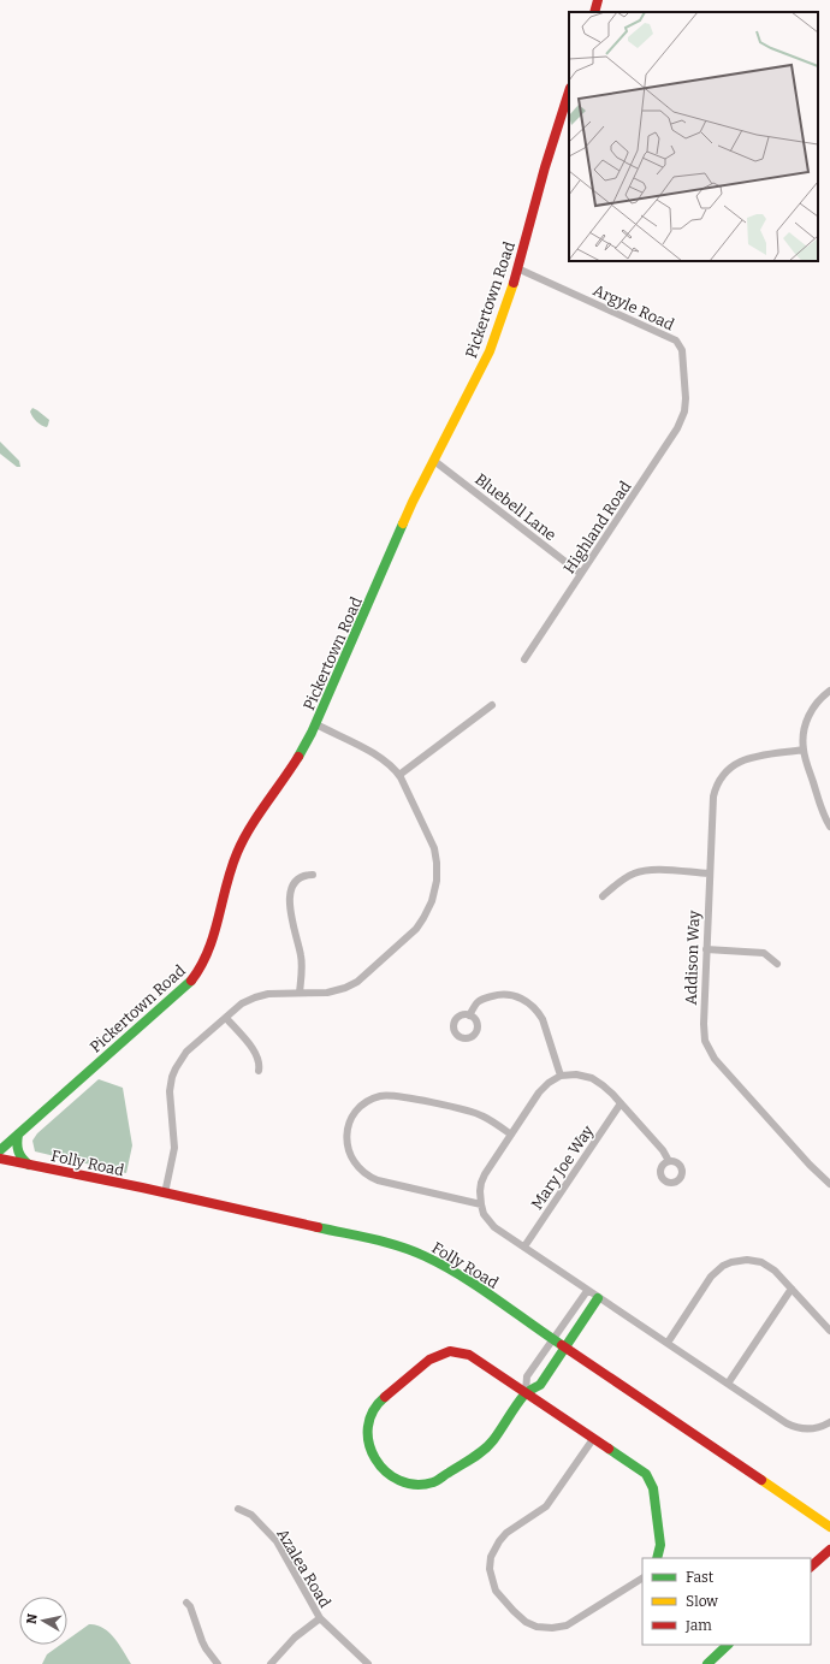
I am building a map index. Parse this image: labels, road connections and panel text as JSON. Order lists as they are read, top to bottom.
{
  "streets": {
    "street": [
      "Pickertown Road",
      "Argyle Road",
      "Bluebell Lane",
      "Highland Road",
      "Addison Way",
      "Folly Road",
      "Mary Joe Way",
      "Azalea Road"
    ]
  },
  "crossings": [
    ["Pickertown Road", "Argyle Road"],
    ["Pickertown Road", "Bluebell Lane"],
    ["Argyle Road", "Highland Road"],
    ["Bluebell Lane", "Highland Road"]
  ],
  "legend": ["Fast", "Slow", "Jam"],
  "north": "left"
}
